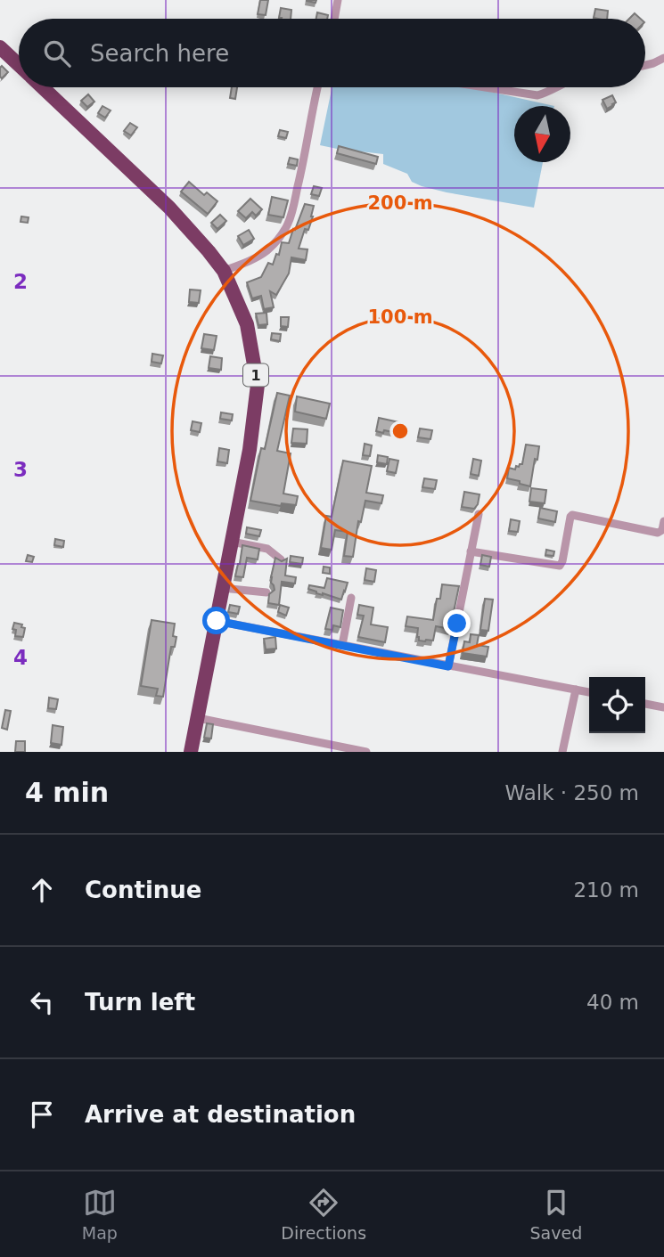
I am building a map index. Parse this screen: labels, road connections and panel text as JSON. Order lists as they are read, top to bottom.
{
  "streets": {
    "highway": ["1"]
  },
  "north": "bottom",
  "page": {
    "search": "Search here",
    "heading": ["4 min", "Walk · 250 m"],
    "list": [
      ["Continue", "210 m"],
      ["Turn left", "40 m"],
      "Arrive at destination"
    ],
    "nav": ["Map", "Directions", "Saved"]
  },
  "grid": {
    "rows": ["2", "3", "4"]
  },
  "rings": ["200 m", "100 m"]
}
